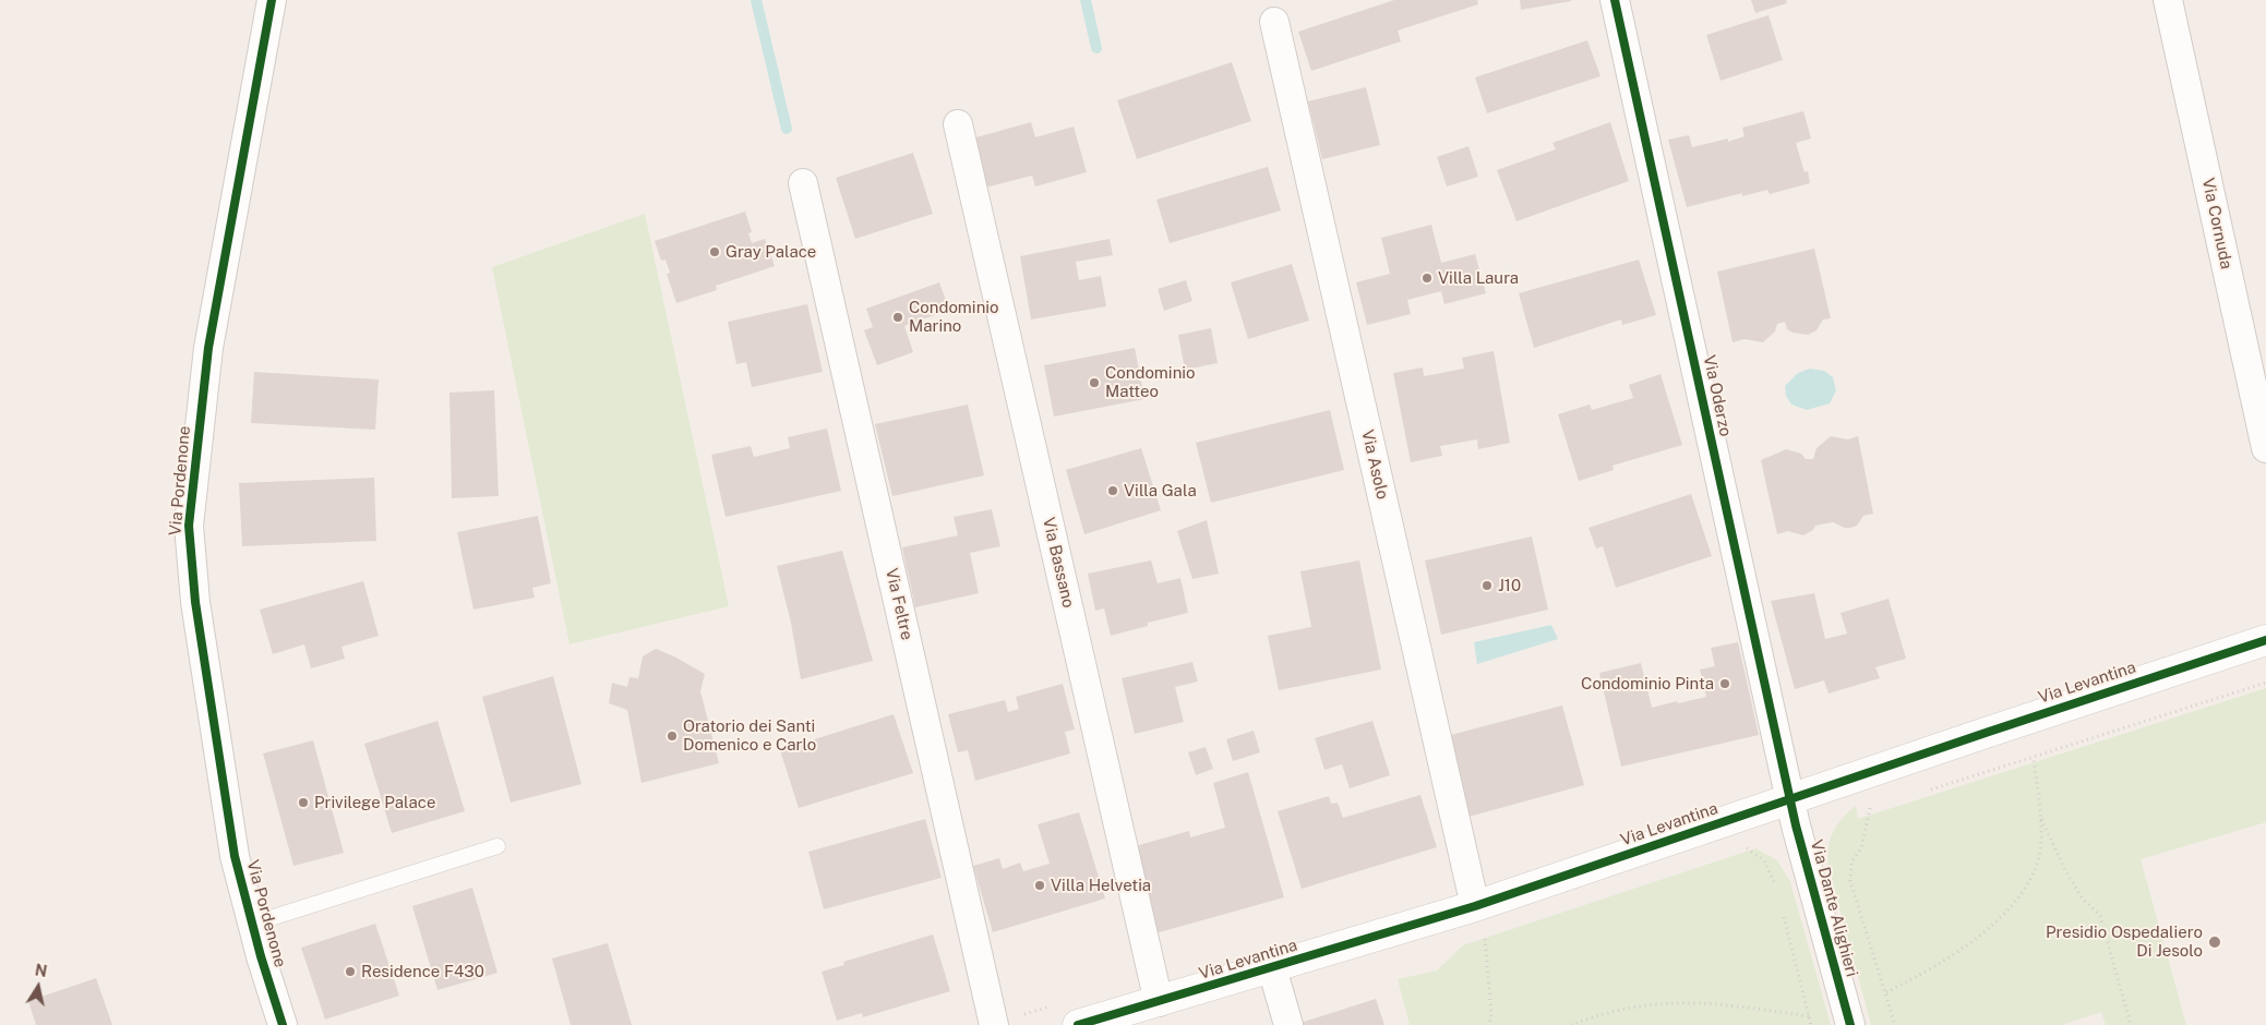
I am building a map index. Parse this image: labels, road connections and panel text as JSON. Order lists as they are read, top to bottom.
{
  "streets": {
    "street": [
      "Via Cornuda",
      "Via Oderzo",
      "Via Asolo",
      "Via Pordenone",
      "Via Bassano",
      "Via Feltre",
      "Via Levantina",
      "Via Dante Alighieri"
    ]
  },
  "crossings": [
    ["Via Oderzo", "Via Levantina"],
    ["Via Oderzo", "Via Dante Alighieri"],
    ["Via Asolo", "Via Levantina"],
    ["Via Bassano", "Via Levantina"],
    ["Via Levantina", "Via Dante Alighieri"]
  ],
  "places": [
    "Gray Palace",
    "Villa Laura",
    "Condominio Marino",
    "Condominio Matteo",
    "Villa Gala",
    "J10",
    "Condominio Pinta",
    "Oratorio dei Santi Domenico e Carlo",
    "Privilege Palace",
    "Villa Helvetia",
    "Presidio Ospedaliero Di Jesolo",
    "Residence F430"
  ],
  "north": "top"
}
